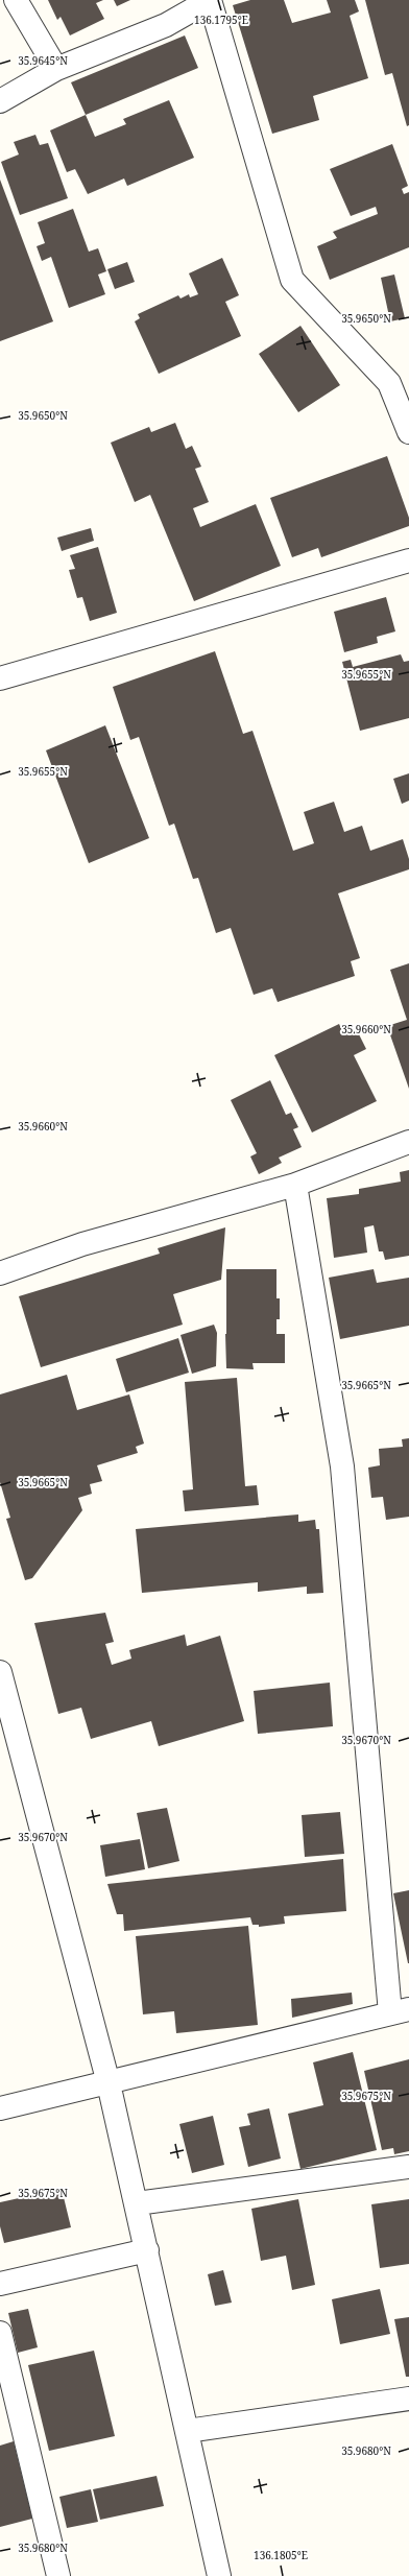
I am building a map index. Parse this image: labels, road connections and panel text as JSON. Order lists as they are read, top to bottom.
{
  "coordinates": [
    "136.1795°E",
    "35.9645°N",
    "35.9650°N",
    "35.9655°N",
    "35.9660°N",
    "35.9665°N",
    "35.9670°N",
    "35.9675°N",
    "35.9680°N",
    "136.1805°E"
  ]
}
